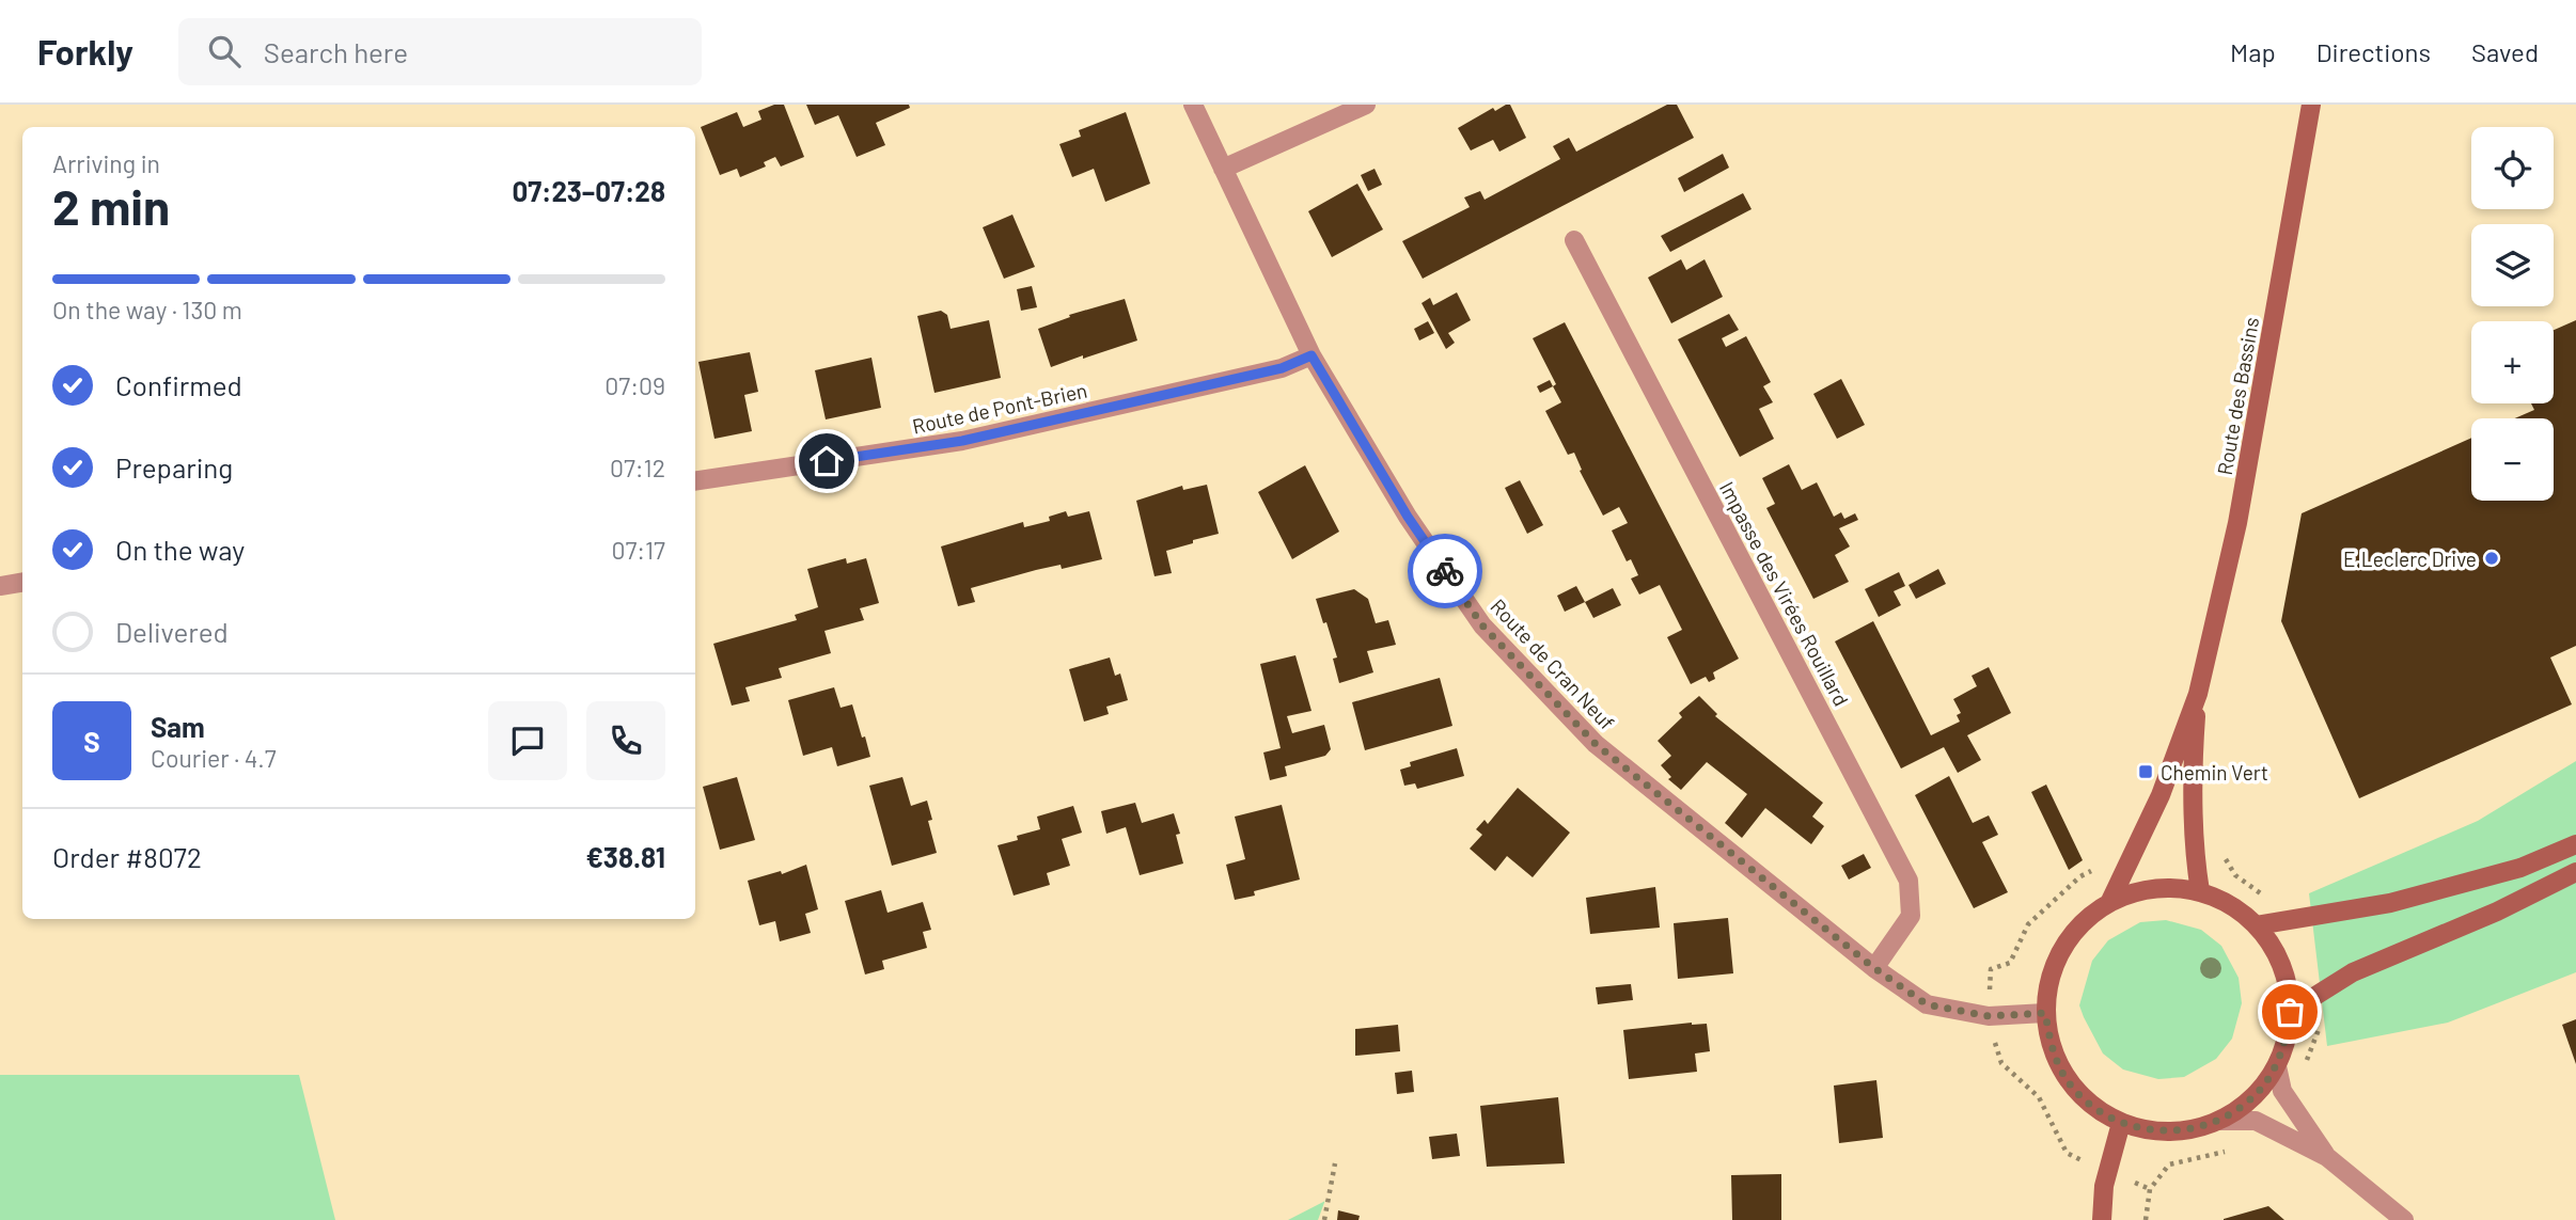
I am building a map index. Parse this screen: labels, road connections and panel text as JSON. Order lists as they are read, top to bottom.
{
  "streets": {
    "main road": ["Route des Bassins"],
    "street": ["Route de Pont-Brien", "Impasse des Virées Rouillard", "Route de Cran Neuf"]
  },
  "crossings": [
    ["Route des Bassins", "Route de Cran Neuf"],
    ["Route de Pont-Brien", "Route de Cran Neuf"],
    ["Impasse des Virées Rouillard", "Route de Cran Neuf"]
  ],
  "places": {
    "other": ["E.Leclerc Drive"],
    "transit": ["Chemin Vert"]
  },
  "page": {
    "header": "Forkly",
    "search": "Search here",
    "nav": ["Map", "Directions", "Saved"],
    "map_buttons": ["+", "−"],
    "heading": ["2 min", "Arriving in", "07:23–07:28"],
    "panel": [
      "Sam",
      "Courier · 4.7",
      "Order #8072",
      "€38.81"
    ],
    "bar": "On the way · 130 m",
    "list": [
      ["Confirmed", "07:09"],
      ["Preparing", "07:12"],
      ["On the way", "07:17"],
      "Delivered"
    ],
    "round": "S"
  }
}
